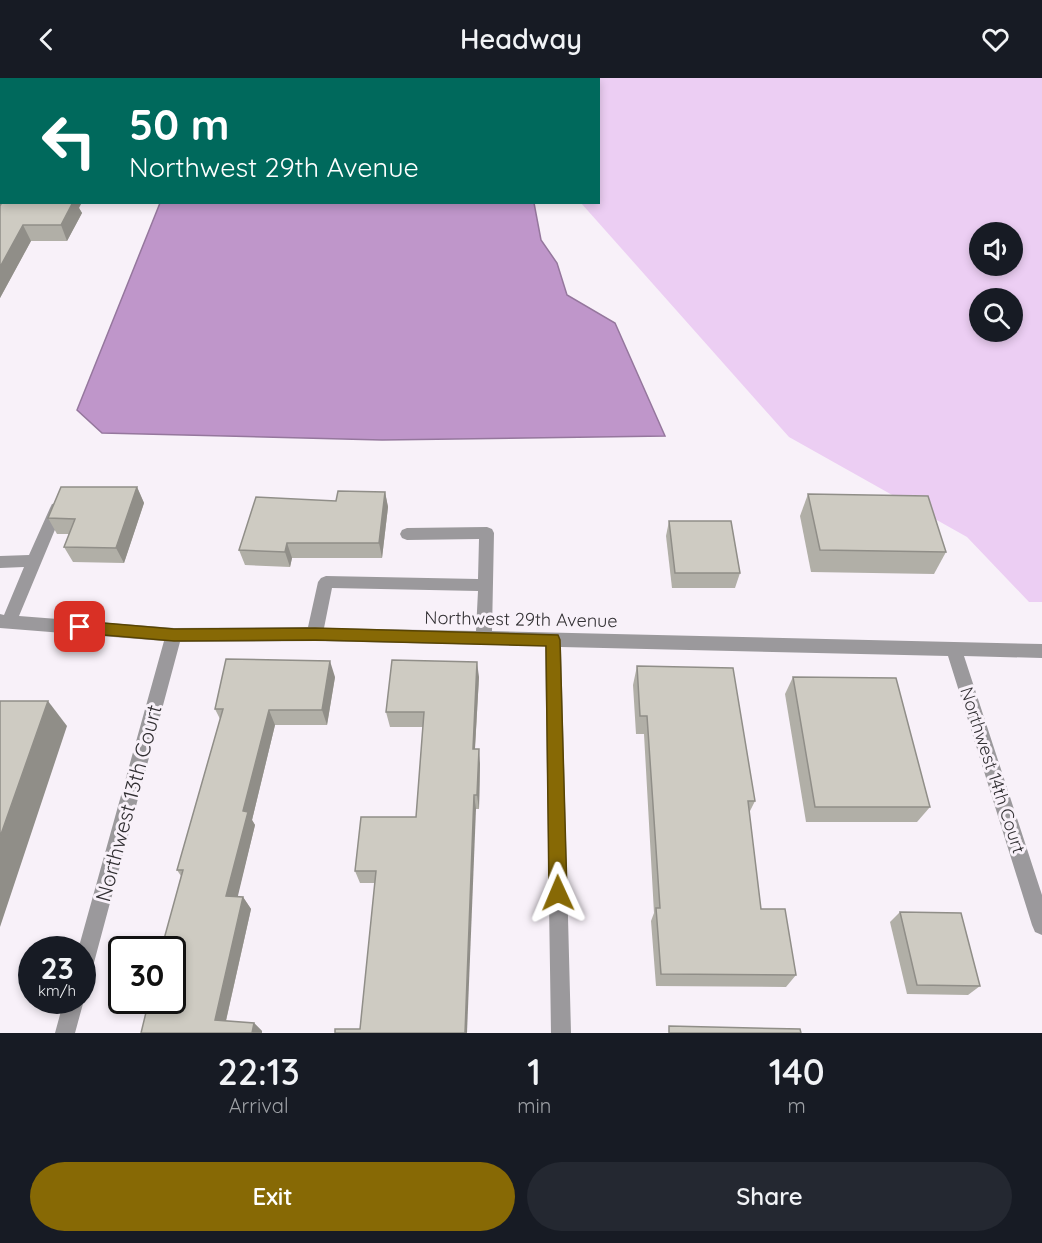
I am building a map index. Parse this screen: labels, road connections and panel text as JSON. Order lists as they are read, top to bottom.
{
  "streets": {
    "street": ["Northwest 29th Avenue", "Northwest 14th Court", "Northwest 13th Court"]
  },
  "crossings": [
    ["Northwest 29th Avenue", "Northwest 14th Court"],
    ["Northwest 29th Avenue", "Northwest 13th Court"]
  ],
  "page": {
    "header": "Headway",
    "turn": ["50 m", "Northwest 29th Avenue"],
    "speed": "23 km/h",
    "limit": "30",
    "eta": [
      "22:13",
      "Arrival",
      "1",
      "min",
      "140",
      "m"
    ],
    "buttons": ["Exit", "Share"]
  }
}
